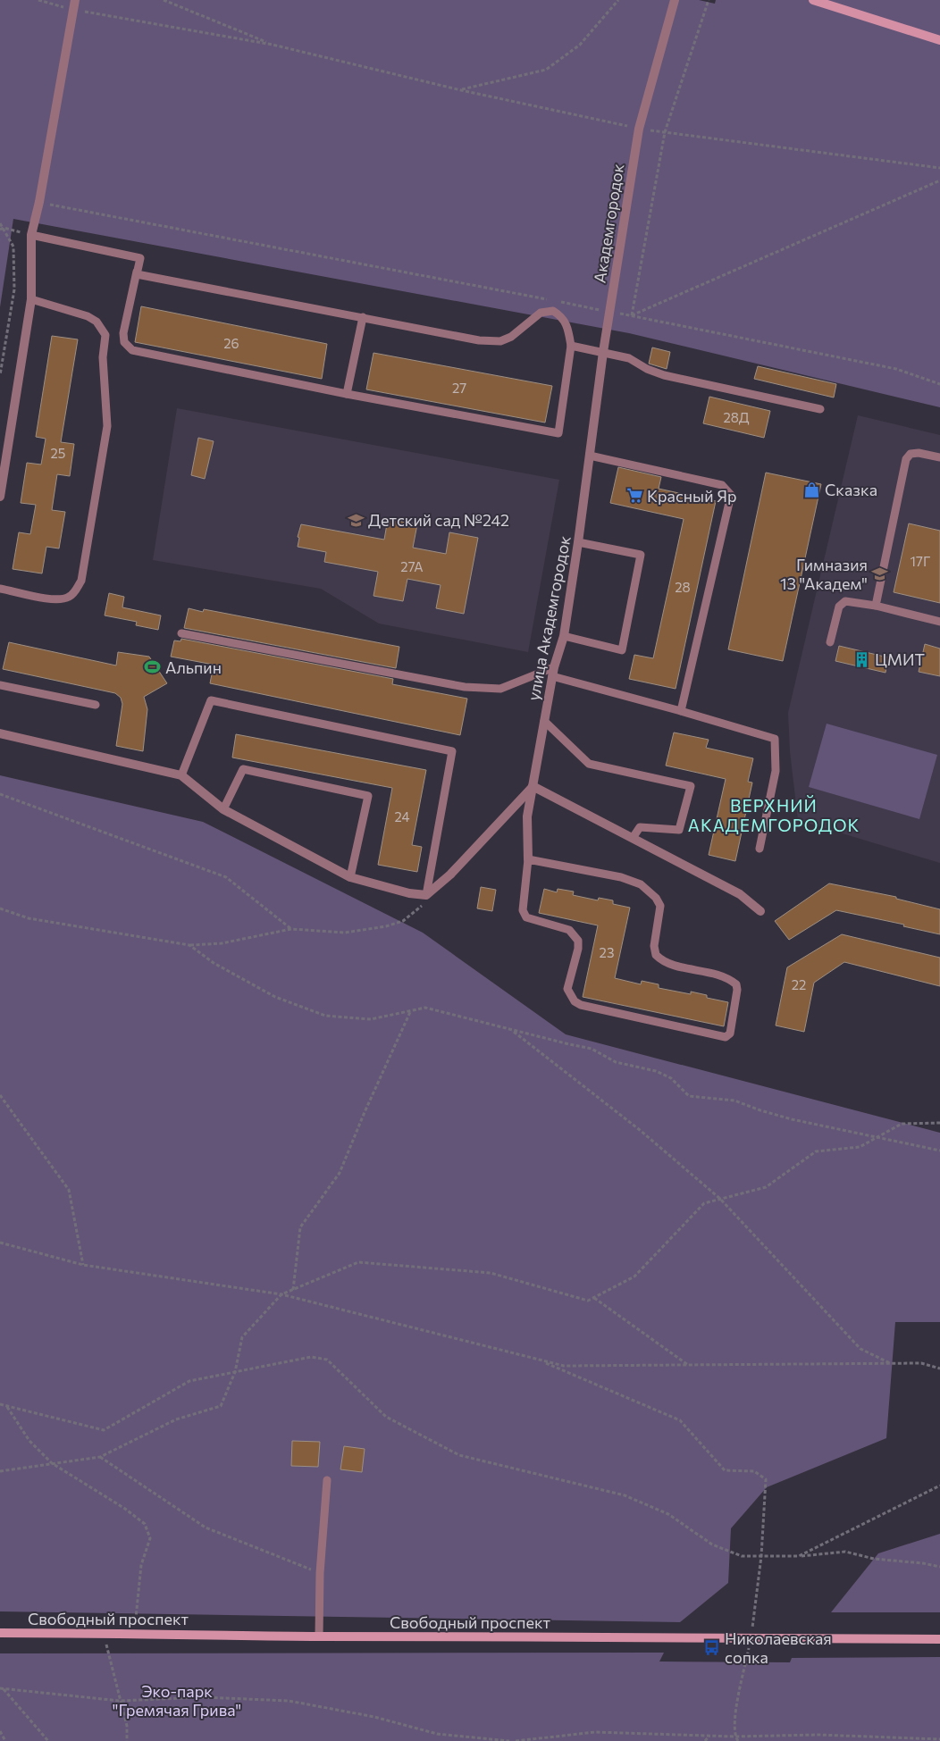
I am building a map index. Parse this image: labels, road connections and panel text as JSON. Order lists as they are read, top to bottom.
{
  "streets": {
    "main road": ["Свободный проспект"],
    "street": ["Академгородок", "улица Академгородок"]
  },
  "crossings": [
    ["Академгородок", "улица Академгородок"]
  ],
  "districts": ["ВЕРХНИЙ АКАДЕМГОРОДОК"],
  "parks": ["Эко-парк \"Гремячая Грива\""],
  "places": {
    "shop": ["Сказка"],
    "supermarket": ["Красный Яр"],
    "school or university": ["Детский сад №242", "Гимназия 13 \"Академ\""],
    "building": ["ЦМИТ"],
    "sports": ["Альпин"],
    "bus stop": ["Николаевская сопка"]
  },
  "house_numbers": [
    "26",
    "27",
    "28Д",
    "25",
    "17Г",
    "27А",
    "28",
    "24",
    "23",
    "22"
  ]
}
